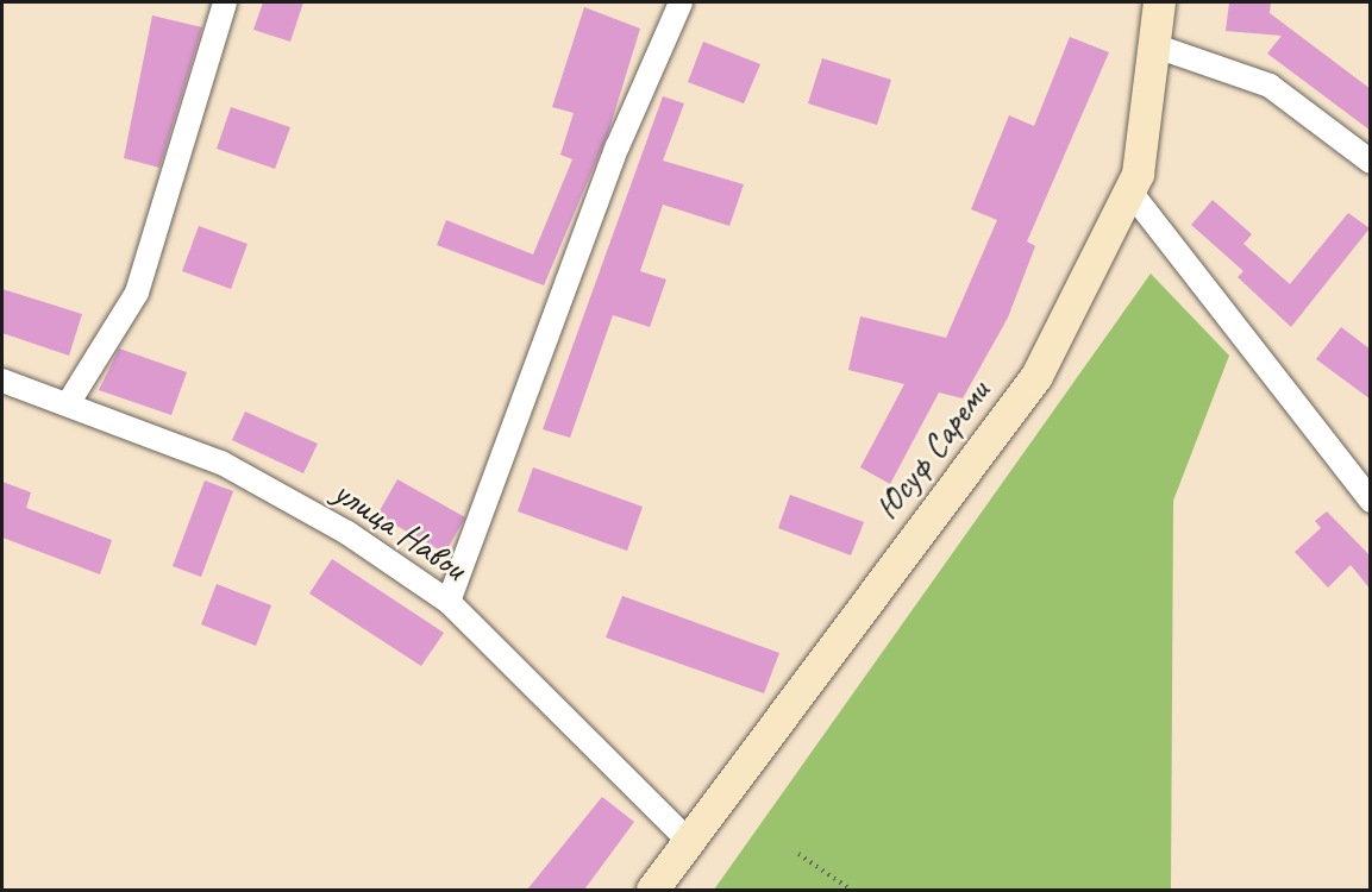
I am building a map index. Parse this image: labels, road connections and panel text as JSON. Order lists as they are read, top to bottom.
{
  "streets": {
    "main road": ["Юсуф Сареми"],
    "street": ["улица Навои"]
  },
  "crossings": [
    ["Юсуф Сареми", "улица Навои"]
  ]
}
